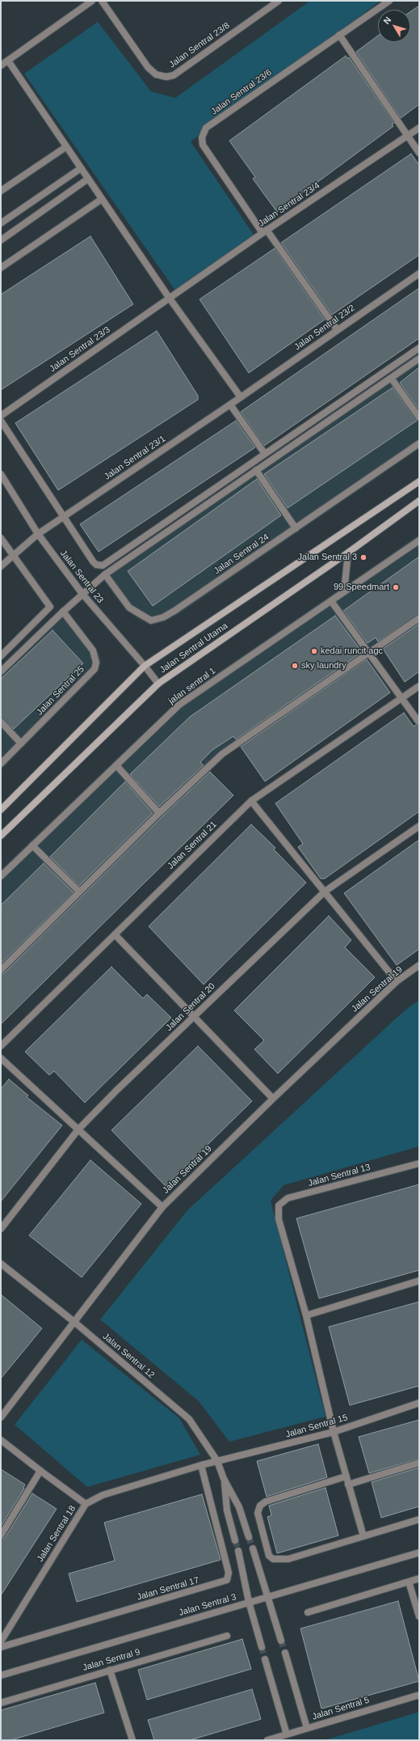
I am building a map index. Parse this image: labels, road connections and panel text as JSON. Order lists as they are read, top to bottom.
{
  "streets": {
    "street": [
      "Jalan Sentral 23/8",
      "Jalan Sentral 23/6",
      "Jalan Sentral 23/4",
      "Jalan Sentral 23/2",
      "Jalan Sentral 23/3",
      "Jalan Sentral 23/1",
      "Jalan Sentral 24",
      "Jalan Sentral 23",
      "Jalan Sentral Utama",
      "jalan sentral 1",
      "Jalan Sentral 25",
      "Jalan Sentral 21",
      "Jalan Sentral 19",
      "Jalan Sentral 20",
      "Jalan Sentral 13",
      "Jalan Sentral 12",
      "Jalan Sentral 15",
      "Jalan Sentral 18",
      "Jalan Sentral 17",
      "Jalan Sentral 3",
      "Jalan Sentral 9",
      "Jalan Sentral 5"
    ]
  },
  "crossings": [
    ["Jalan Sentral 23/6", "Jalan Sentral 23/4"],
    ["Jalan Sentral 23/6", "Jalan Sentral 23/2"],
    ["Jalan Sentral 23/4", "Jalan Sentral 23/3"],
    ["Jalan Sentral 23/2", "Jalan Sentral 23/1"],
    ["Jalan Sentral 23/1", "Jalan Sentral 23"],
    ["Jalan Sentral 23", "Jalan Sentral Utama"],
    ["Jalan Sentral 19", "Jalan Sentral 12"],
    ["Jalan Sentral 12", "Jalan Sentral 15"],
    ["Jalan Sentral 12", "Jalan Sentral 18"],
    ["Jalan Sentral 15", "Jalan Sentral 18"],
    ["Jalan Sentral 18", "Jalan Sentral 17"]
  ],
  "places": [
    "Jalan Sentral 3",
    "99 Speedmart",
    "kedai runcit agc",
    "sky laundry"
  ],
  "north": "top left"
}
